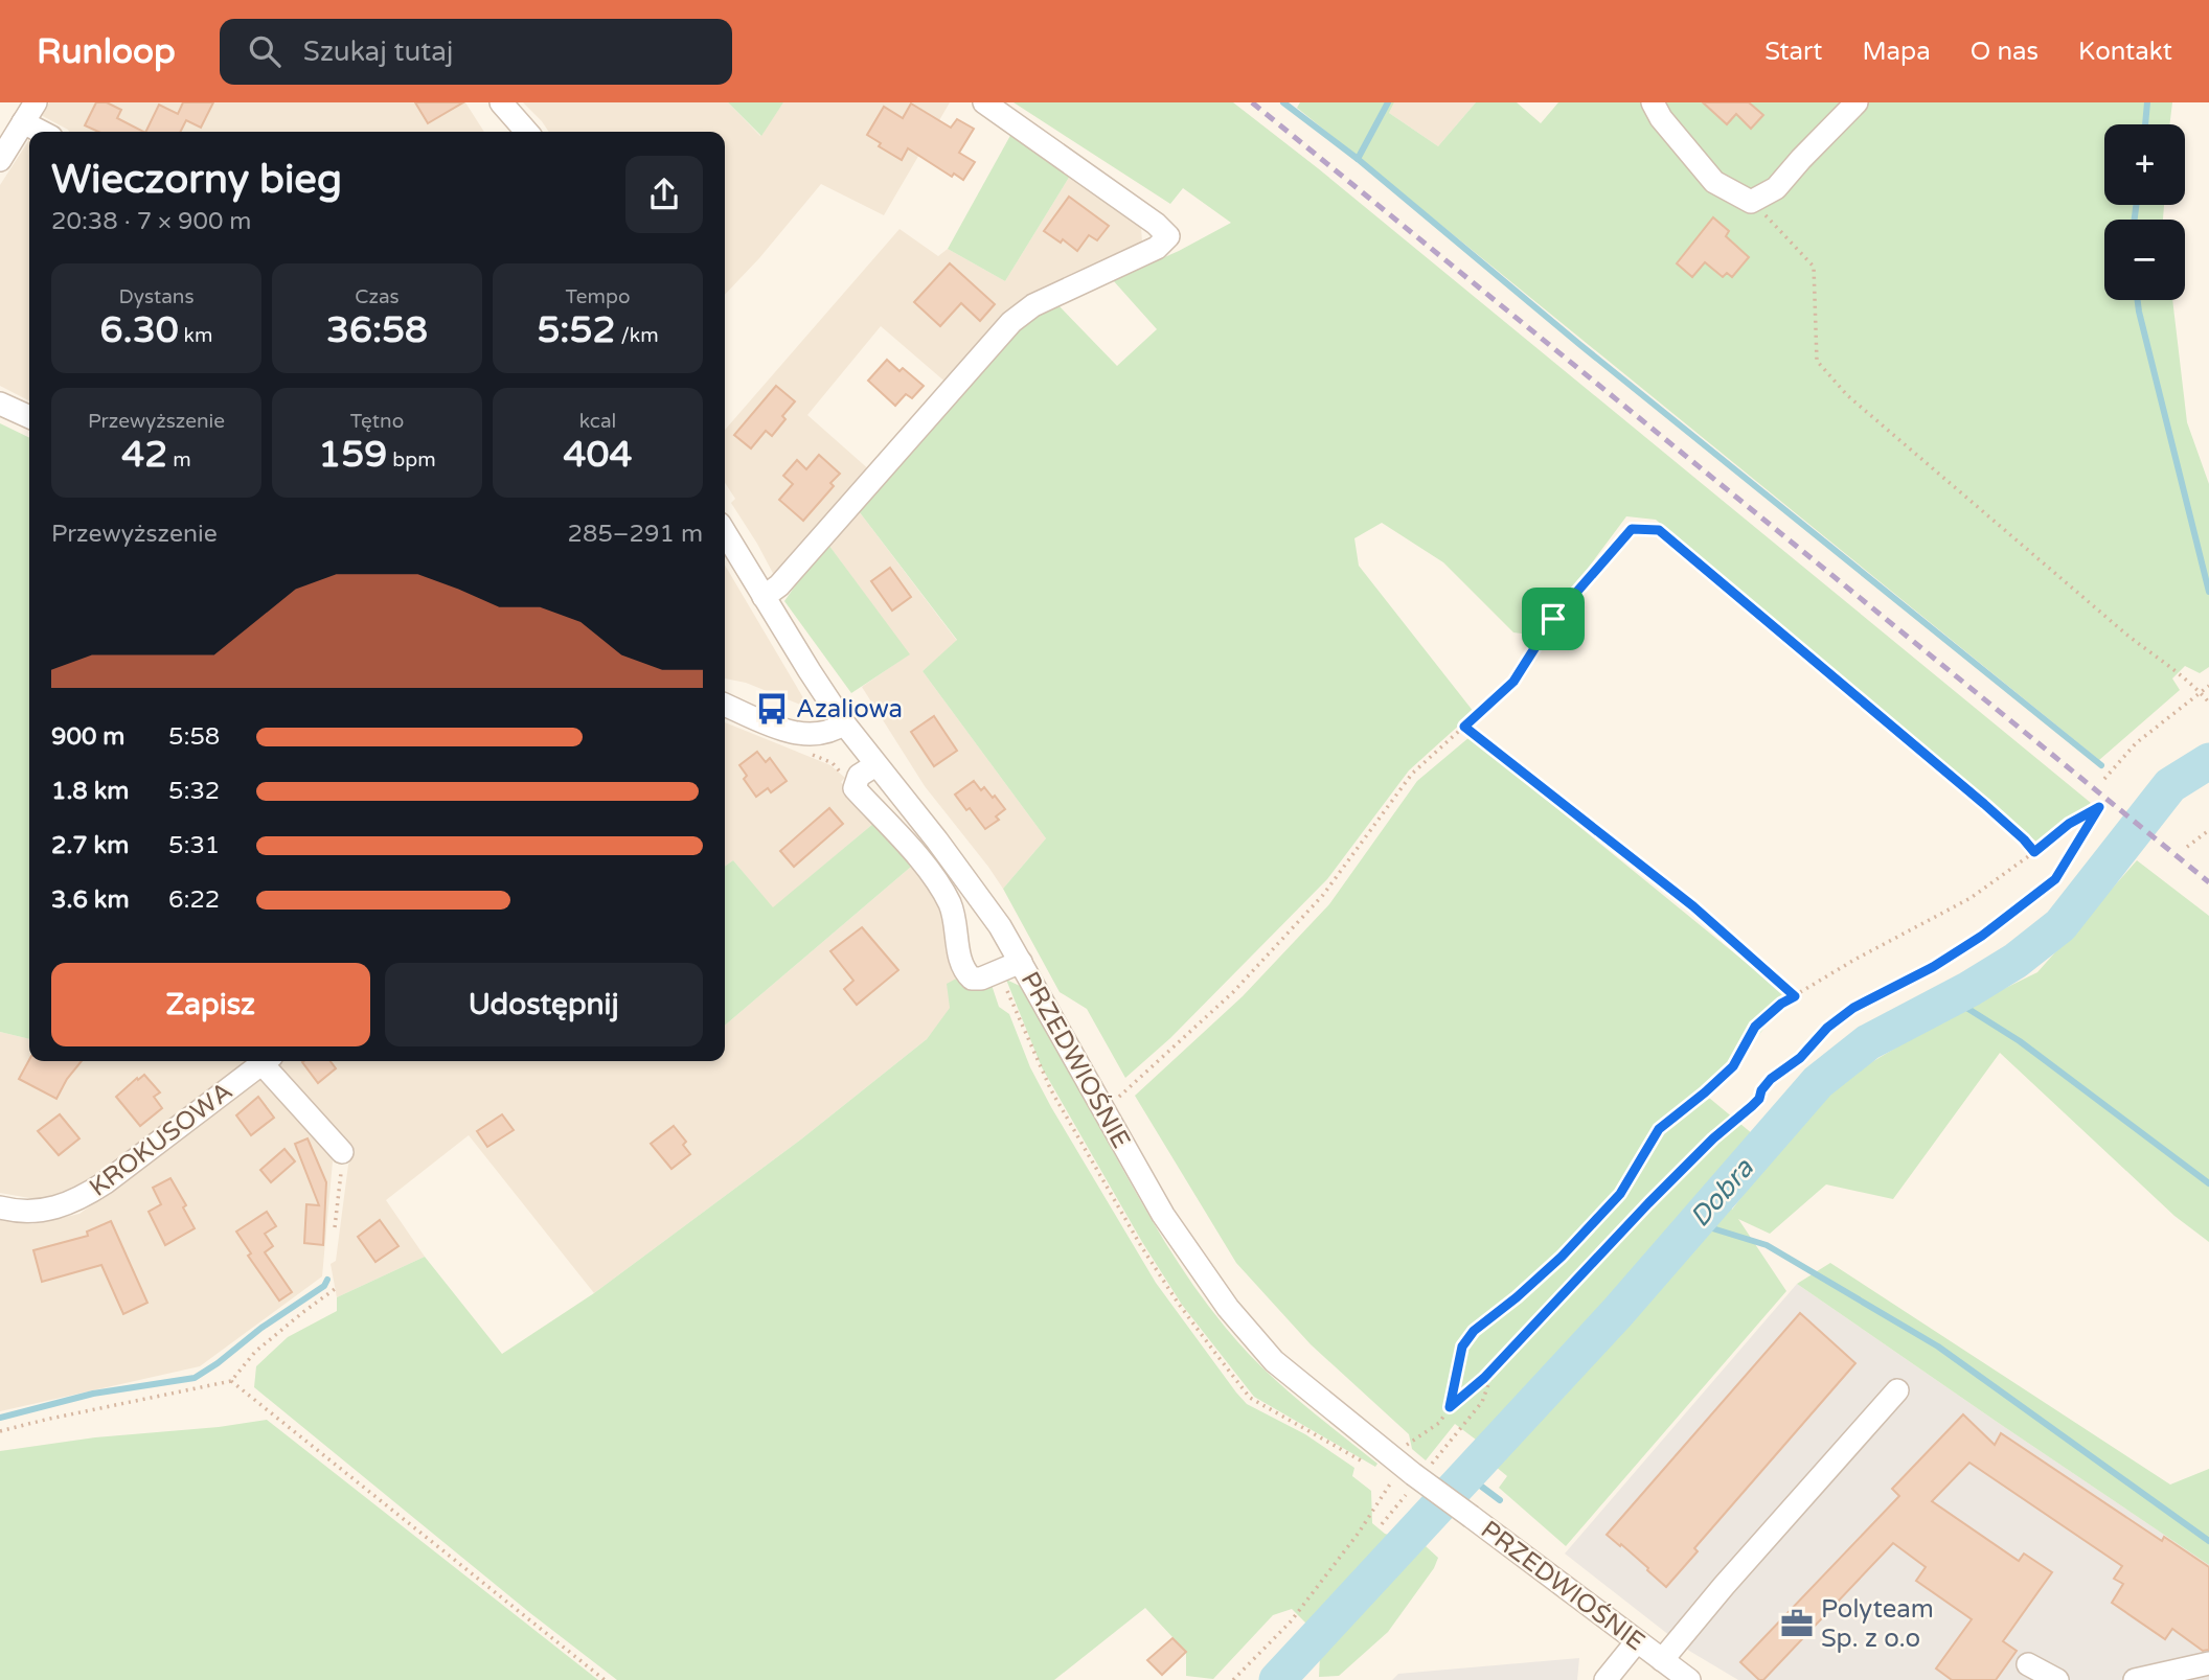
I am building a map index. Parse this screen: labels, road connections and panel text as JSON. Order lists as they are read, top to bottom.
{
  "streets": {
    "street": ["PRZEDWIOŚNIE", "KROKUSOWA"]
  },
  "water": ["Dobra"],
  "places": {
    "bus stop": ["Azaliowa"],
    "office": ["Polyteam Sp. z o.o"]
  },
  "page": {
    "header": "Runloop",
    "search": "Szukaj tutaj",
    "nav": [
      "Start",
      "Mapa",
      "O nas",
      "Kontakt"
    ],
    "map_buttons": ["+", "−"],
    "heading": ["Wieczorny bieg", "20:38 · 7 × 900 m"],
    "stats": [
      ["Dystans", "6.30 km"],
      ["Czas", "36:58"],
      ["Tempo", "5:52 /km"],
      ["Przewyższenie", "42 m"],
      ["Tętno", "159 bpm"],
      ["kcal", "404"]
    ],
    "chart": ["Przewyższenie", "285–291 m"],
    "list": [
      {
        "name": "900 m",
        "note": "5:58"
      },
      {
        "name": "1.8 km",
        "note": "5:32"
      },
      {
        "name": "2.7 km",
        "note": "5:31"
      },
      {
        "name": "3.6 km",
        "note": "6:22"
      }
    ],
    "buttons": ["Zapisz", "Udostępnij"]
  }
}
